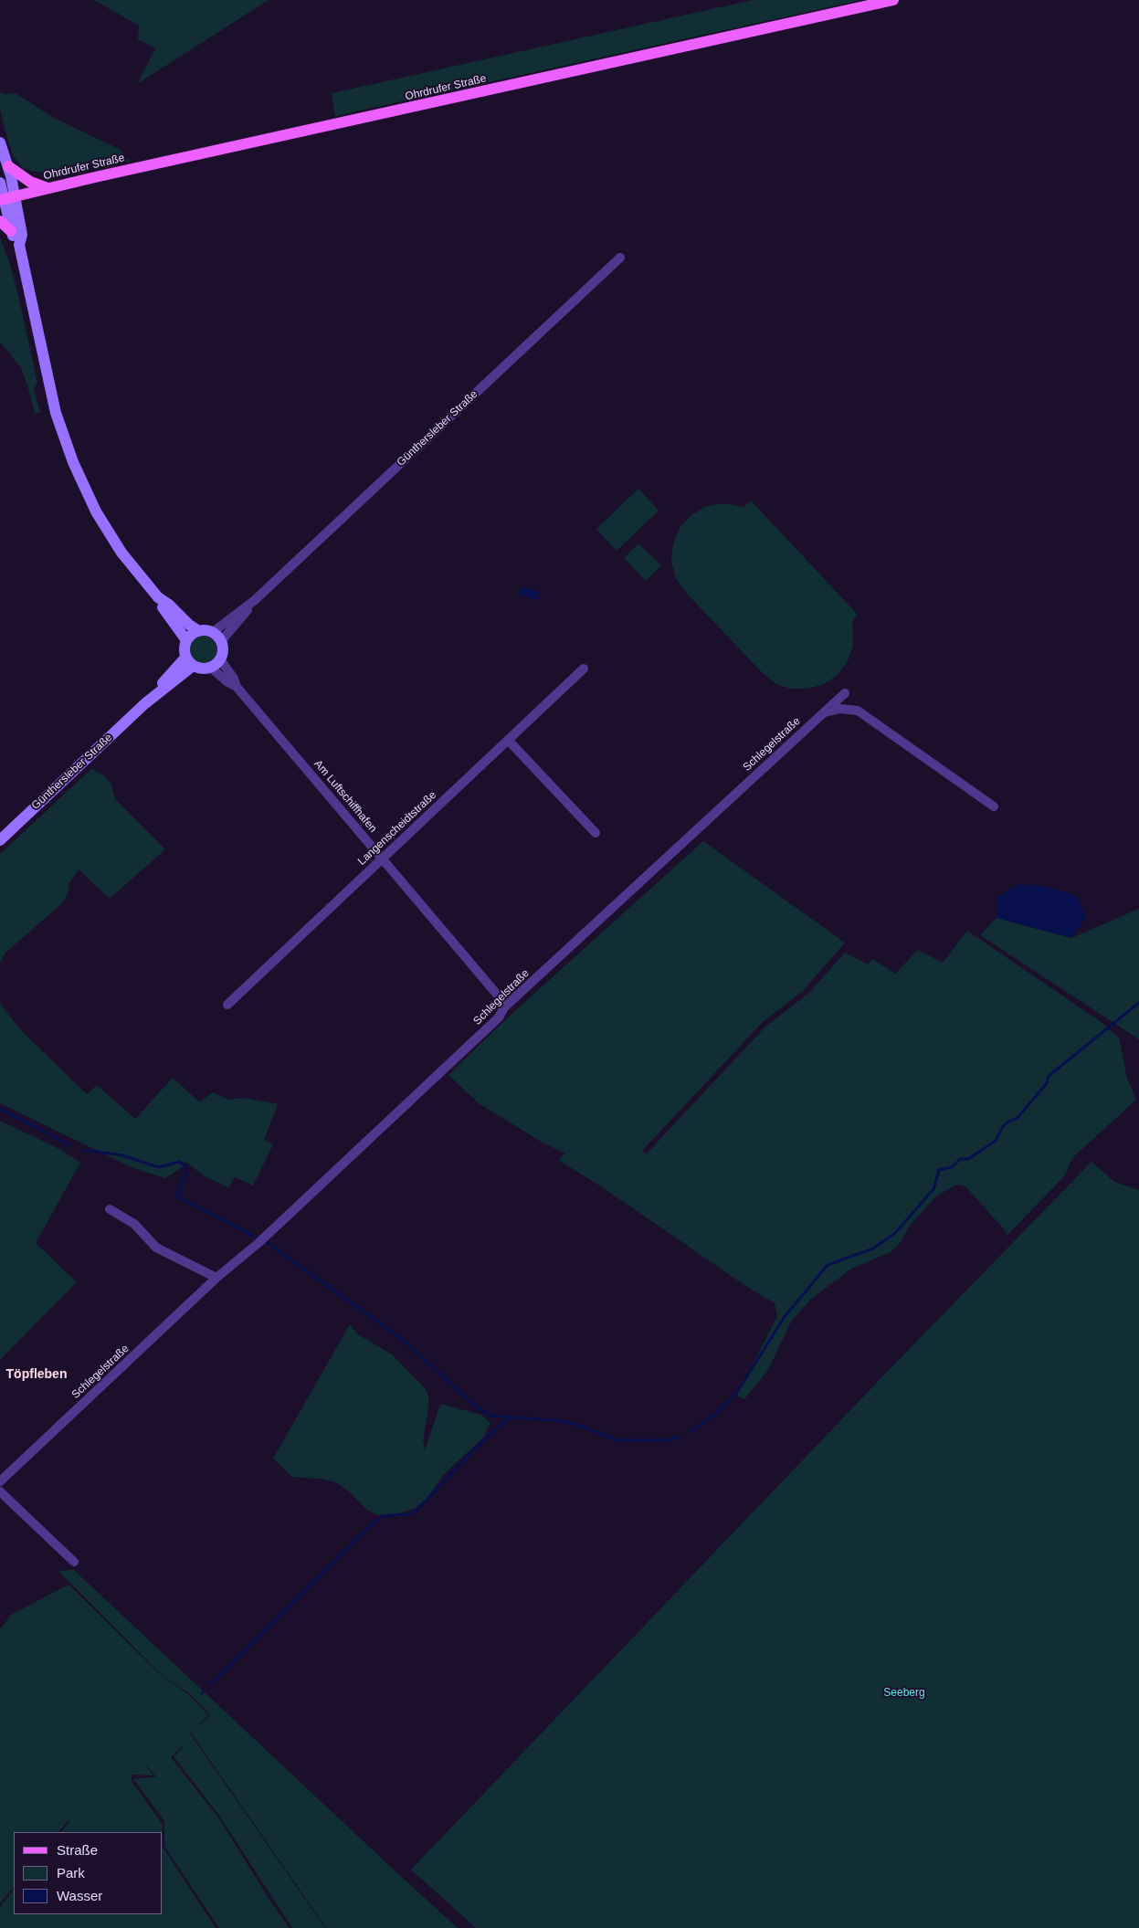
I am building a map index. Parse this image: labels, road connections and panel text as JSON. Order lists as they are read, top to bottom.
{
  "streets": {
    "main road": ["Ohrdrufer Straße", "Günthersleber Straße"],
    "street": ["Schlegelstraße", "Am Luftschiffhafen", "Langenscheidtstraße"]
  },
  "crossings": [
    ["Günthersleber Straße", "Am Luftschiffhafen"],
    ["Schlegelstraße", "Am Luftschiffhafen"],
    ["Am Luftschiffhafen", "Langenscheidtstraße"]
  ],
  "districts": ["Töpfleben"],
  "parks": ["Seeberg"],
  "legend": ["Straße", "Park", "Wasser"]
}
